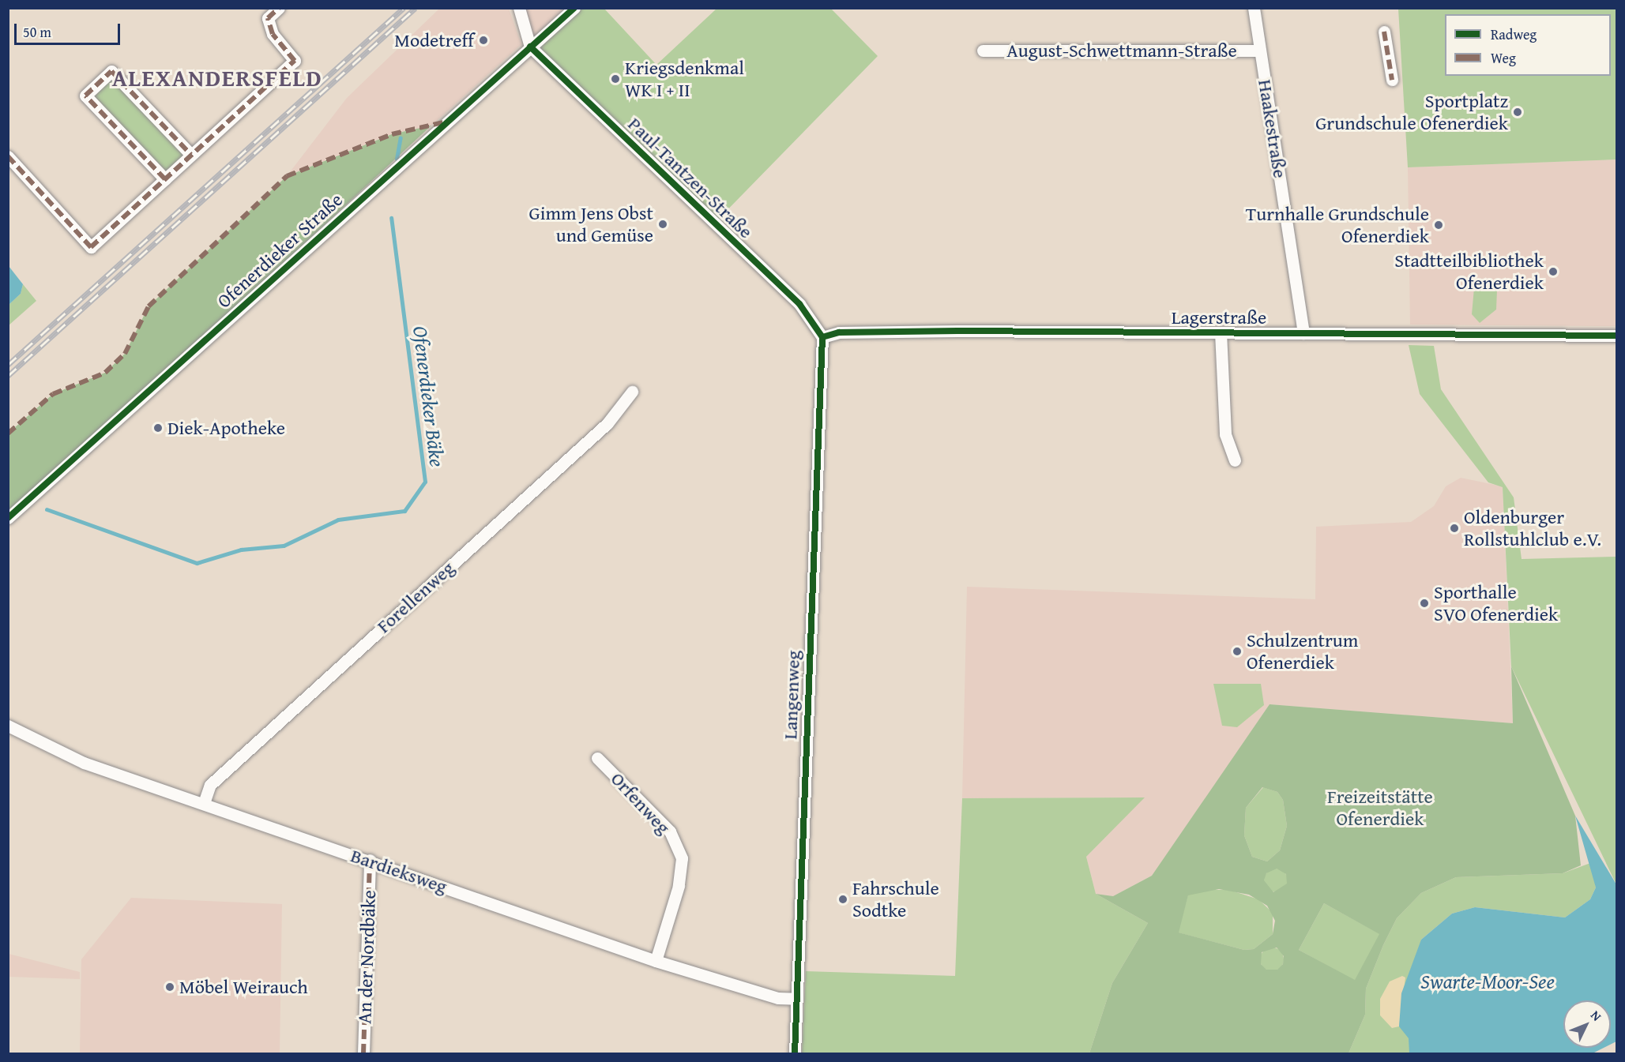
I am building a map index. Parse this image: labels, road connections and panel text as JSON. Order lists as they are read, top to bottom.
{
  "streets": {
    "street": [
      "August-Schwettmann-Straße",
      "Haakestraße",
      "Paul-Tantzen-Straße",
      "Ofenerdieker Straße",
      "Lagerstraße",
      "Forellenweg",
      "Langenweg",
      "Orfenweg",
      "Bardieksweg",
      "An der Nordbäke"
    ]
  },
  "crossings": [
    ["August-Schwettmann-Straße", "Haakestraße"],
    ["Haakestraße", "Lagerstraße"],
    ["Paul-Tantzen-Straße", "Ofenerdieker Straße"],
    ["Paul-Tantzen-Straße", "Lagerstraße"],
    ["Paul-Tantzen-Straße", "Langenweg"],
    ["Lagerstraße", "Langenweg"],
    ["Forellenweg", "Bardieksweg"],
    ["Langenweg", "Bardieksweg"],
    ["Orfenweg", "Bardieksweg"],
    ["Bardieksweg", "An der Nordbäke"]
  ],
  "districts": ["ALEXANDERSFELD"],
  "water": ["Ofenerdieker Bäke", "Swarte-Moor-See"],
  "parks": ["Freizeitstätte Ofenerdiek"],
  "places": [
    "Modetreff",
    "Kriegsdenkmal WK I + II",
    "Sportplatz Grundschule Ofenerdiek",
    "Gimm Jens Obst und Gemüse",
    "Turnhalle Grundschule Ofenerdiek",
    "Stadtteilbibliothek Ofenerdiek",
    "Diek-Apotheke",
    "Oldenburger Rollstuhlclub e.V.",
    "Sporthalle SVO Ofenerdiek",
    "Schulzentrum Ofenerdiek",
    "Fahrschule Sodtke",
    "Möbel Weirauch"
  ],
  "legend": ["Radweg", "Weg"],
  "scale_bar": "50 m",
  "north": "top right"
}
